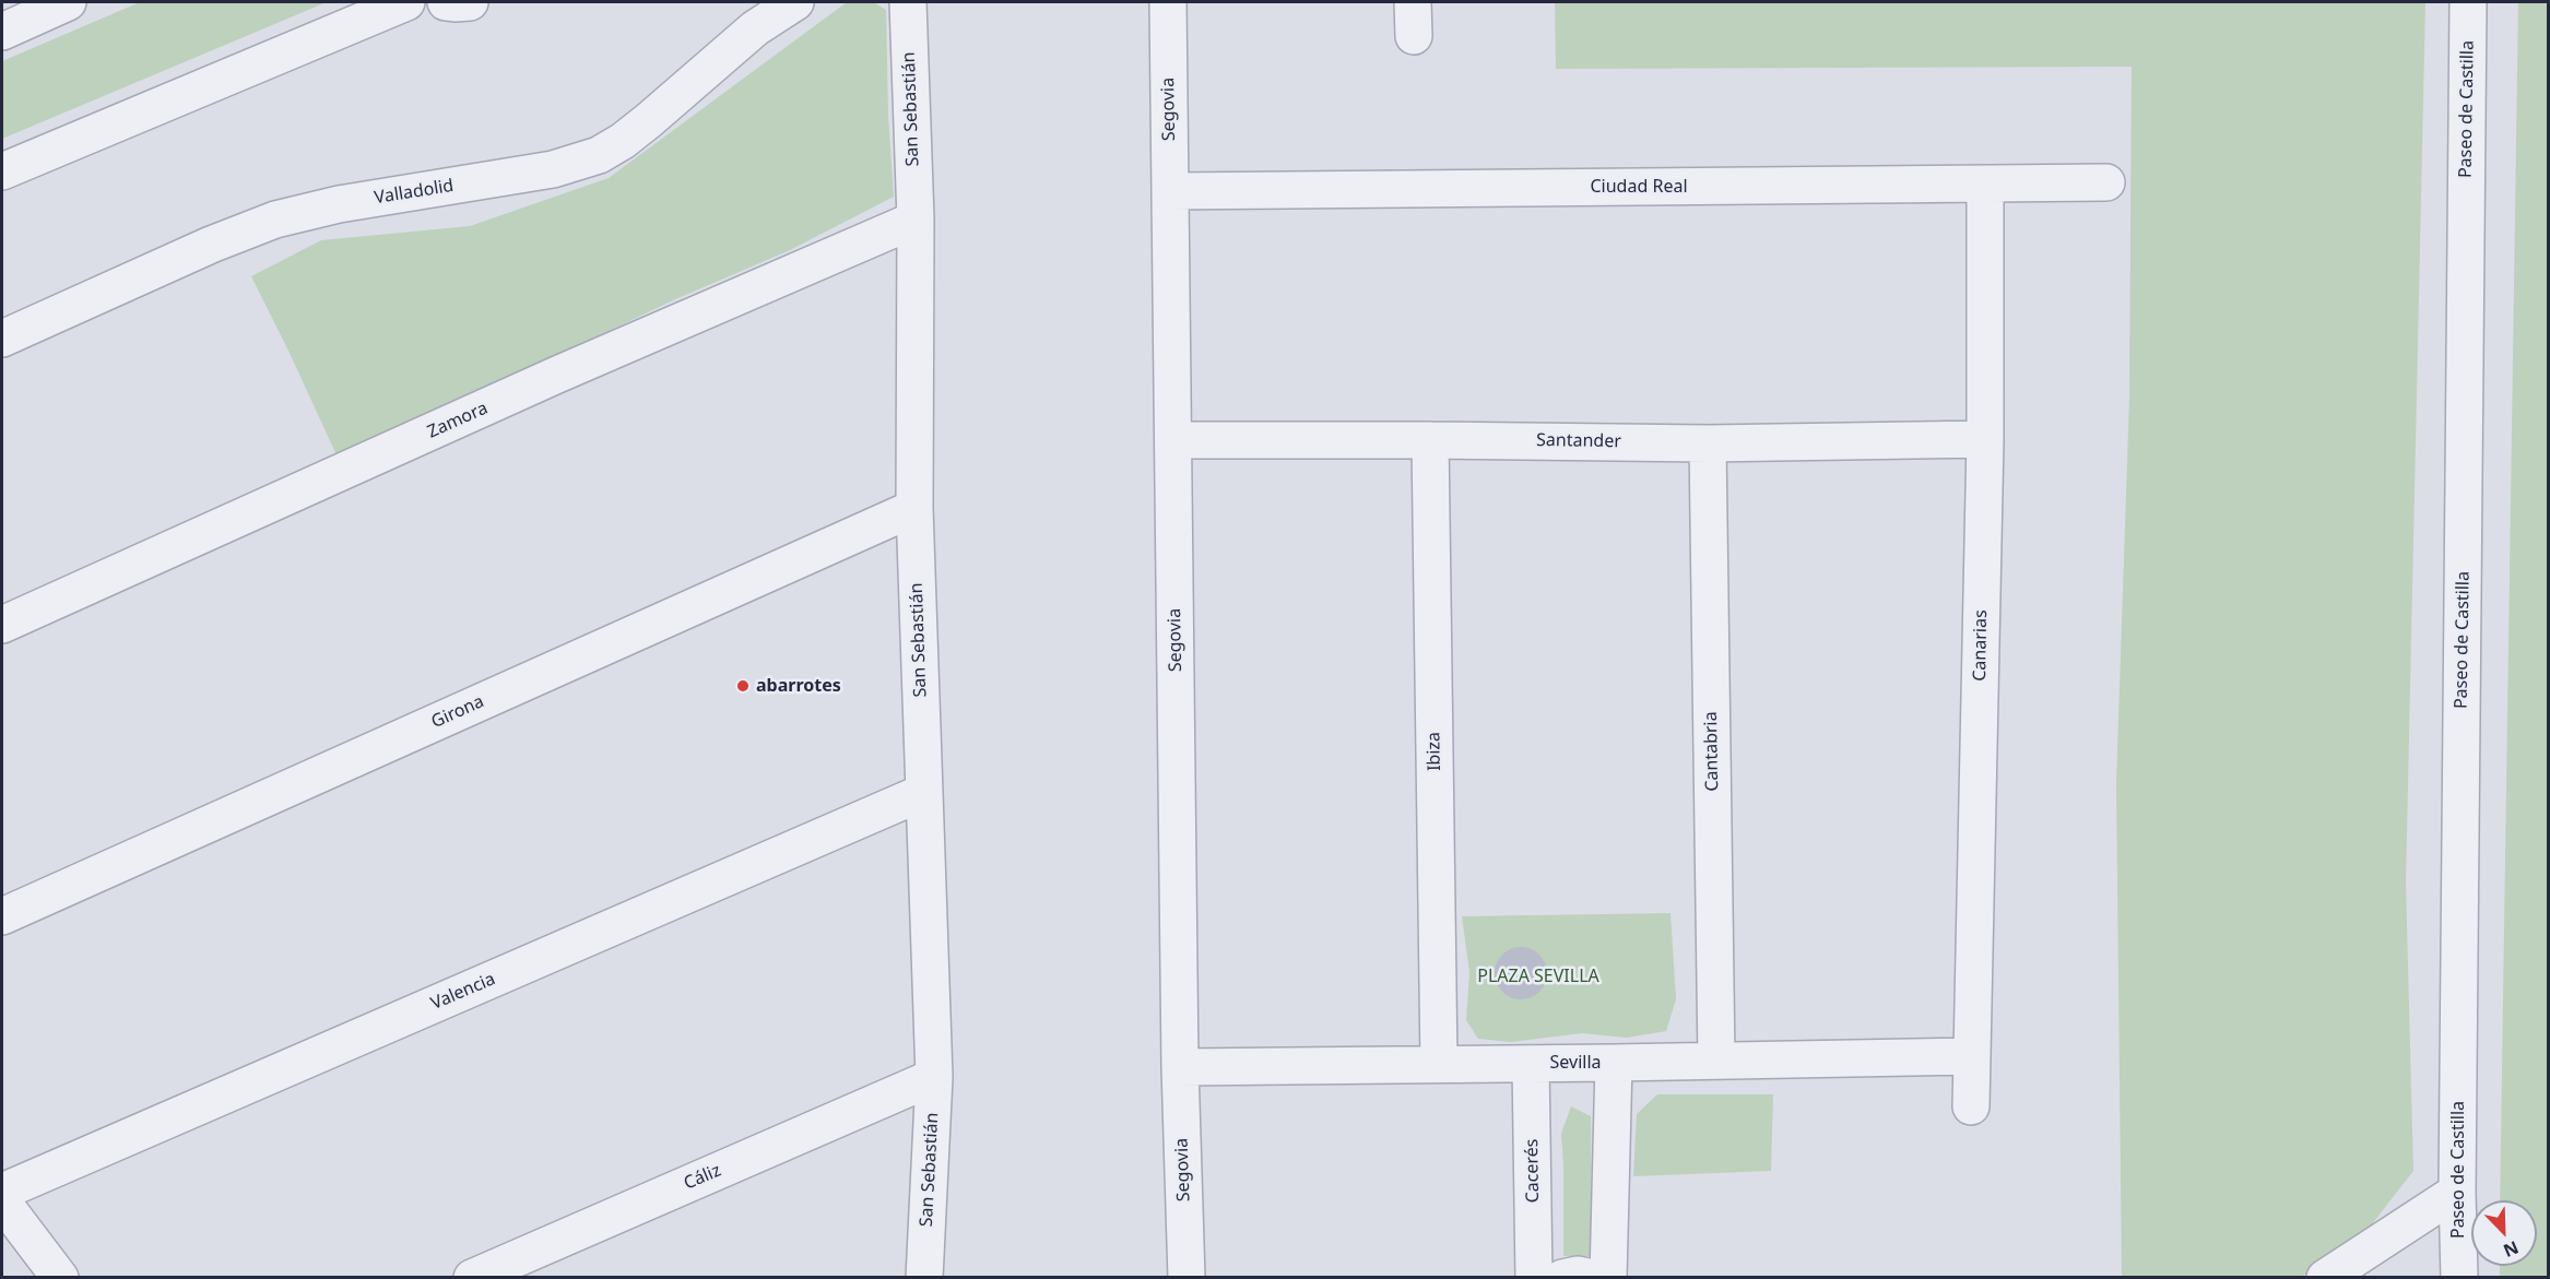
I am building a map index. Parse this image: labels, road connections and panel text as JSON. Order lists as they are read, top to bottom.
{
  "streets": {
    "street": [
      "San Sebastián",
      "Segovia",
      "Paseo de Castilla",
      "Ciudad Real",
      "Valladolid",
      "Zamora",
      "Santander",
      "Canarias",
      "Girona",
      "Ibiza",
      "Cantabria",
      "Valencia",
      "Sevilla",
      "Cacerés",
      "Cáliz"
    ]
  },
  "crossings": [
    ["San Sebastián", "Zamora"],
    ["San Sebastián", "Girona"],
    ["San Sebastián", "Valencia"],
    ["San Sebastián", "Cáliz"],
    ["Segovia", "Ciudad Real"],
    ["Segovia", "Santander"],
    ["Segovia", "Sevilla"],
    ["Ciudad Real", "Canarias"],
    ["Santander", "Canarias"],
    ["Santander", "Ibiza"],
    ["Santander", "Cantabria"],
    ["Canarias", "Sevilla"],
    ["Ibiza", "Sevilla"],
    ["Cantabria", "Sevilla"],
    ["Sevilla", "Cacerés"]
  ],
  "parks": ["PLAZA SEVILLA"],
  "places": ["abarrotes"],
  "north": "bottom right"
}
